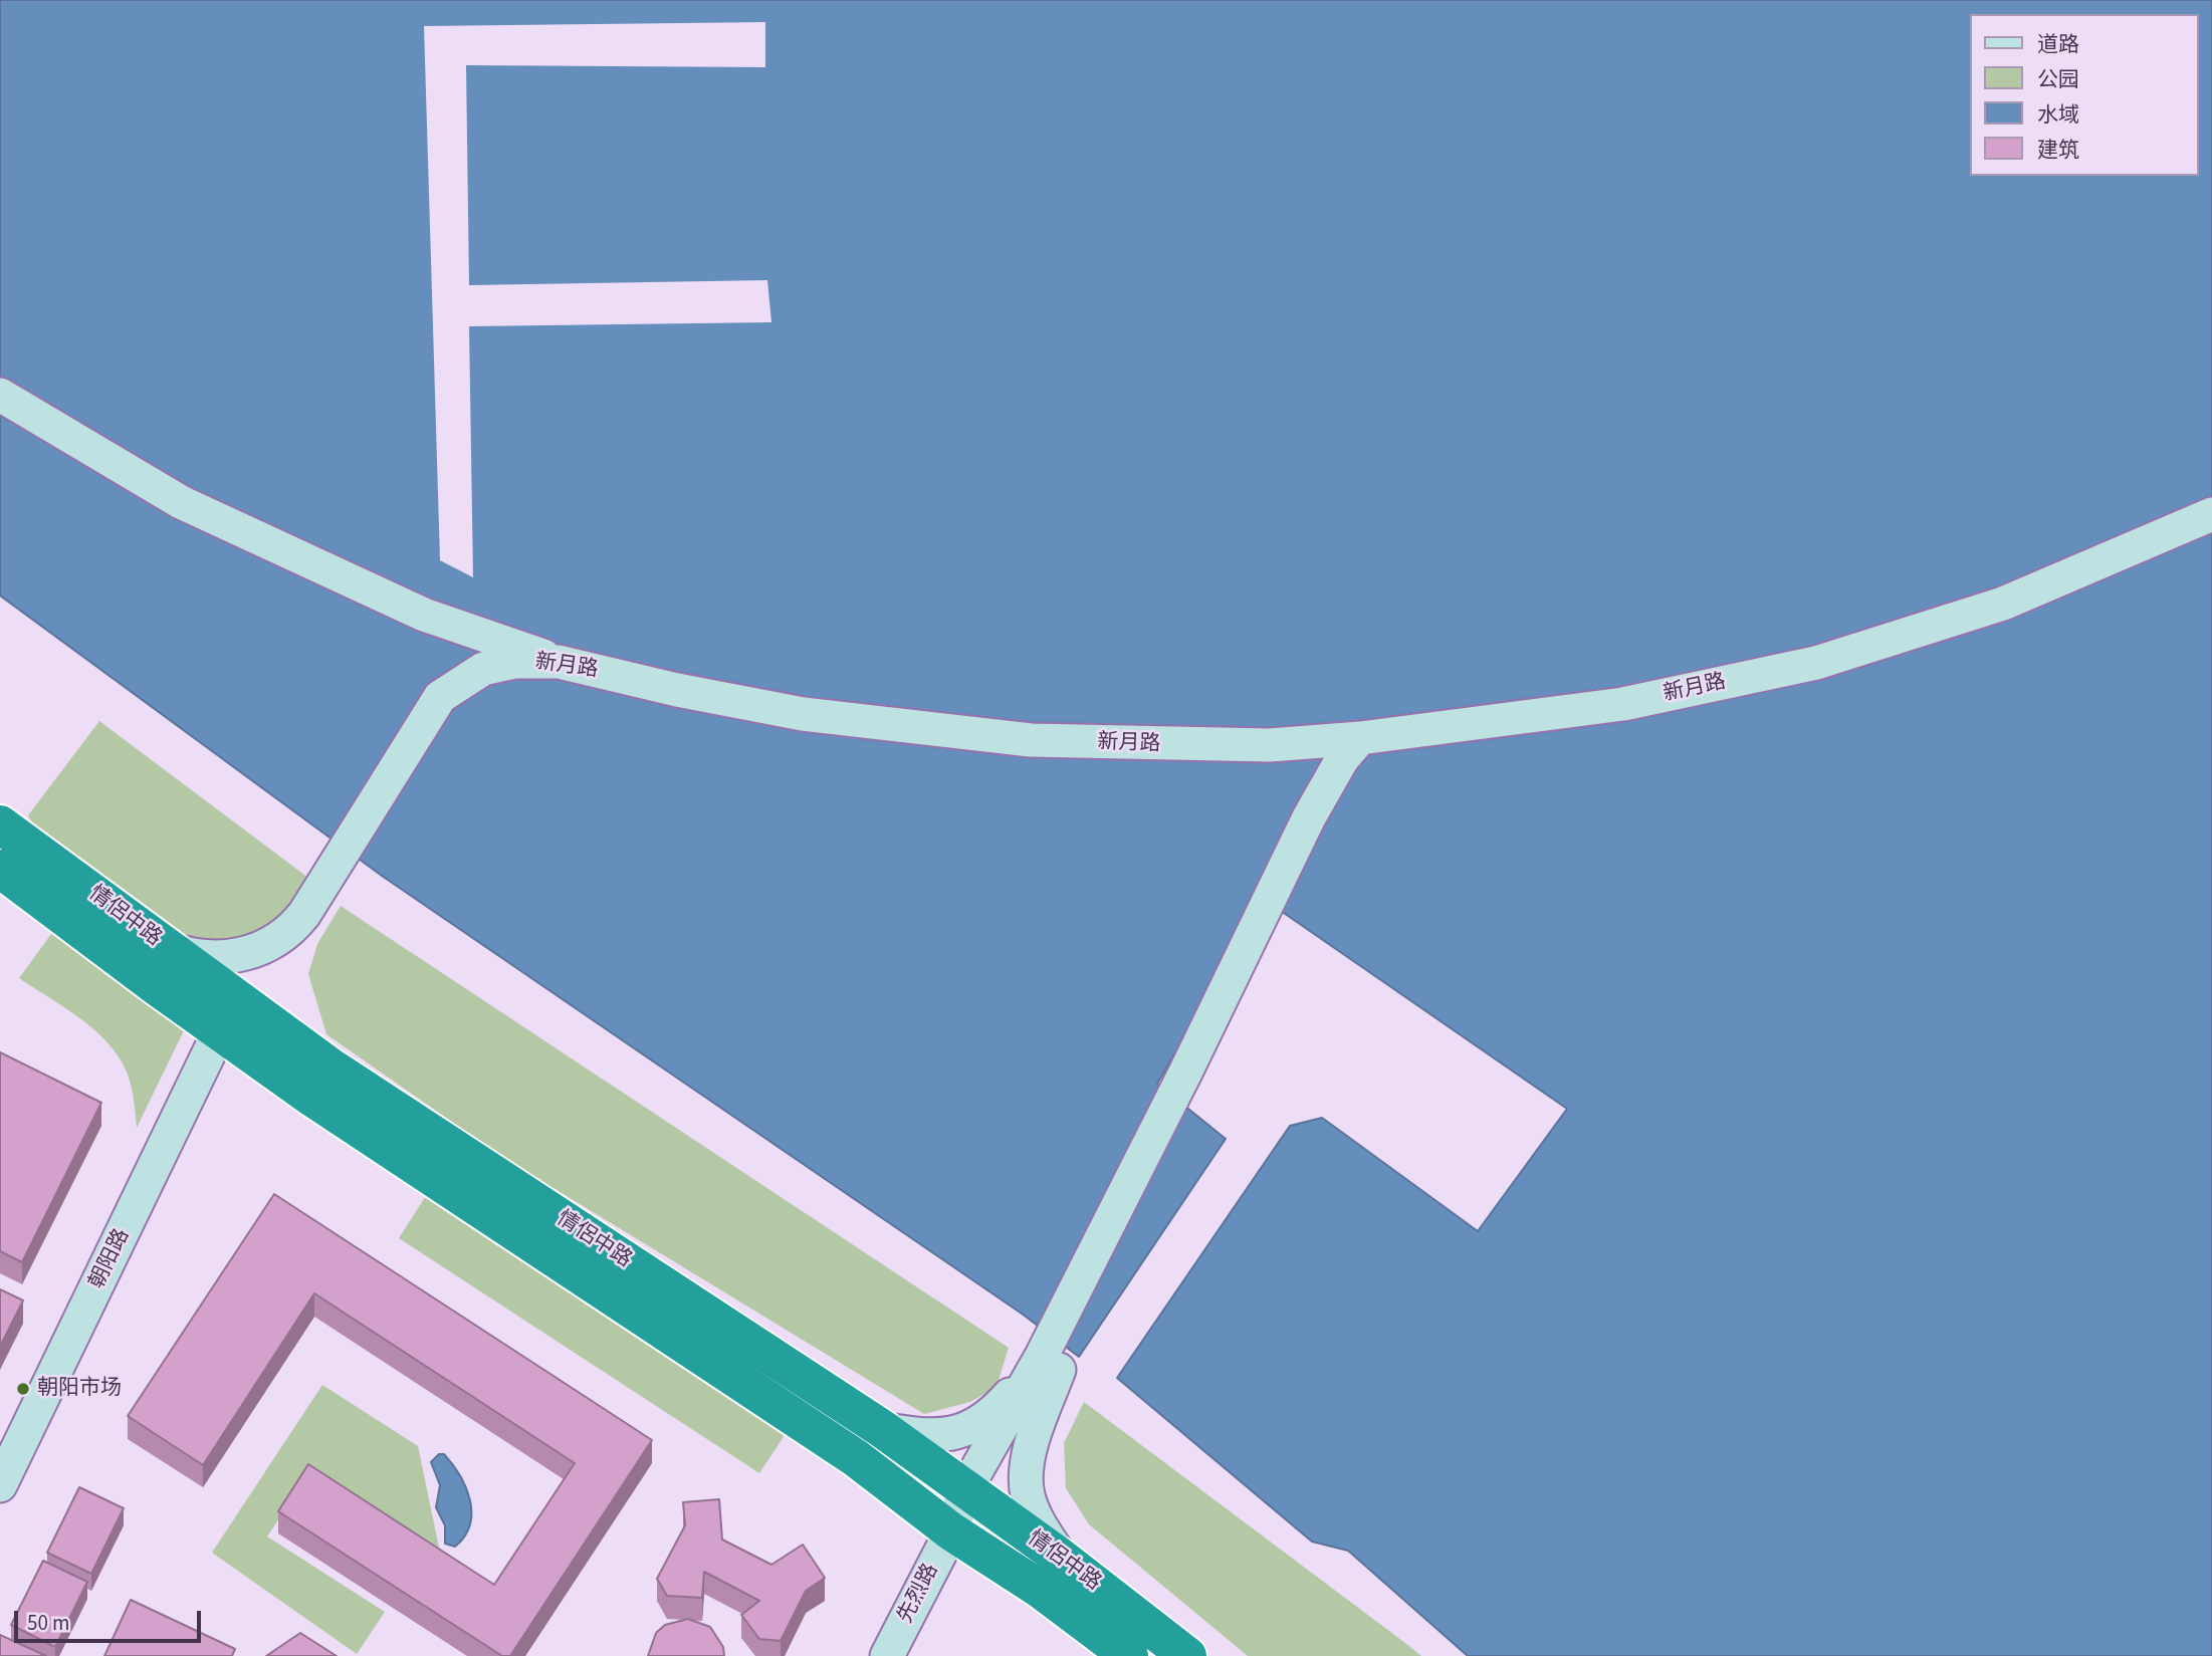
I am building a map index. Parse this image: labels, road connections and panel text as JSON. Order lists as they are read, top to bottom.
{
  "streets": {
    "highway": ["情侶中路"],
    "street": ["新月路", "朝阳路", "先烈路"]
  },
  "crossings": [
    ["新月路", "情侶中路"],
    ["情侶中路", "朝阳路"],
    ["情侶中路", "先烈路"]
  ],
  "places": ["朝阳市场"],
  "legend": [
    "道路",
    "公园",
    "水域",
    "建筑"
  ],
  "scale_bar": "50 m"
}
